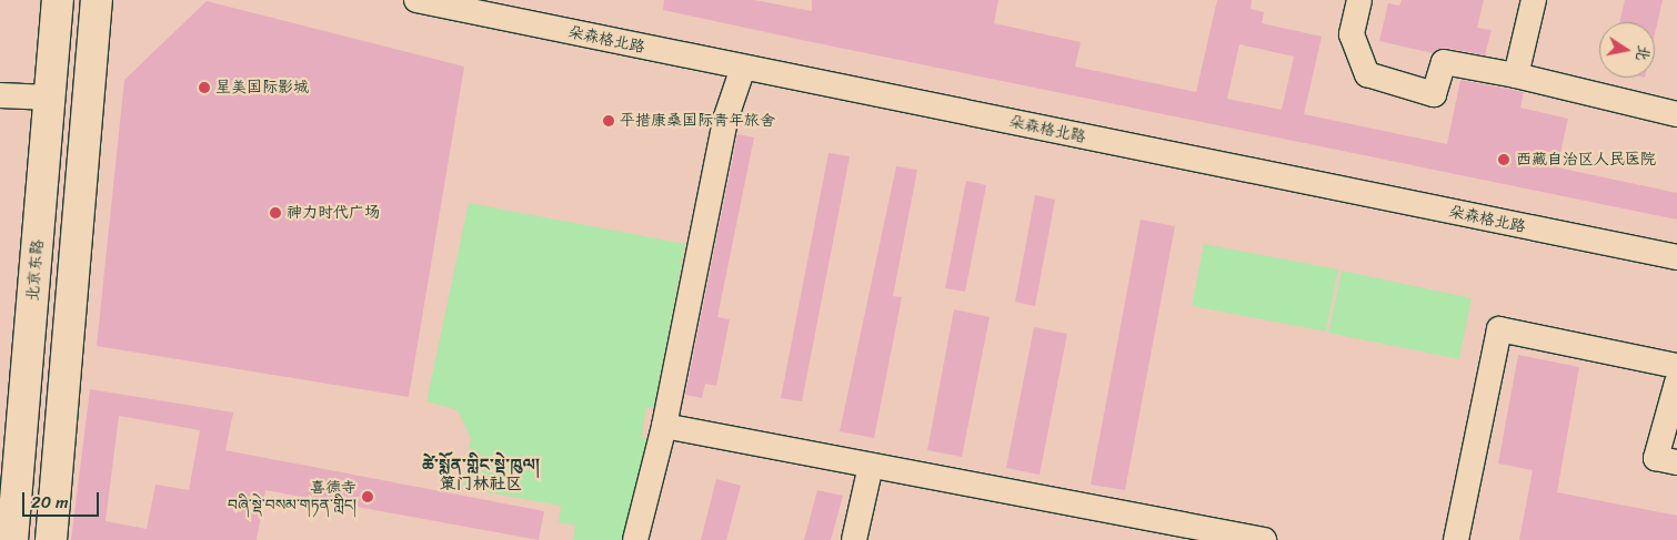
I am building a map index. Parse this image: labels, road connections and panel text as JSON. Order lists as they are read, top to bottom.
{
  "streets": {
    "main road": ["北京东路"],
    "street": ["朵森格北路"]
  },
  "districts": ["ཚེ་སྨོན་གླིང་སྡེ་ཁུལ། 策门林社区"],
  "places": [
    "星美国际影城",
    "平措康桑国际青年旅舍",
    "西藏自治区人民医院",
    "神力时代广场",
    "喜德寺 བཞི་སྡེ་བསམ་གཏན་གླིང།"
  ],
  "scale_bar": "20 m",
  "north": "right"
}
